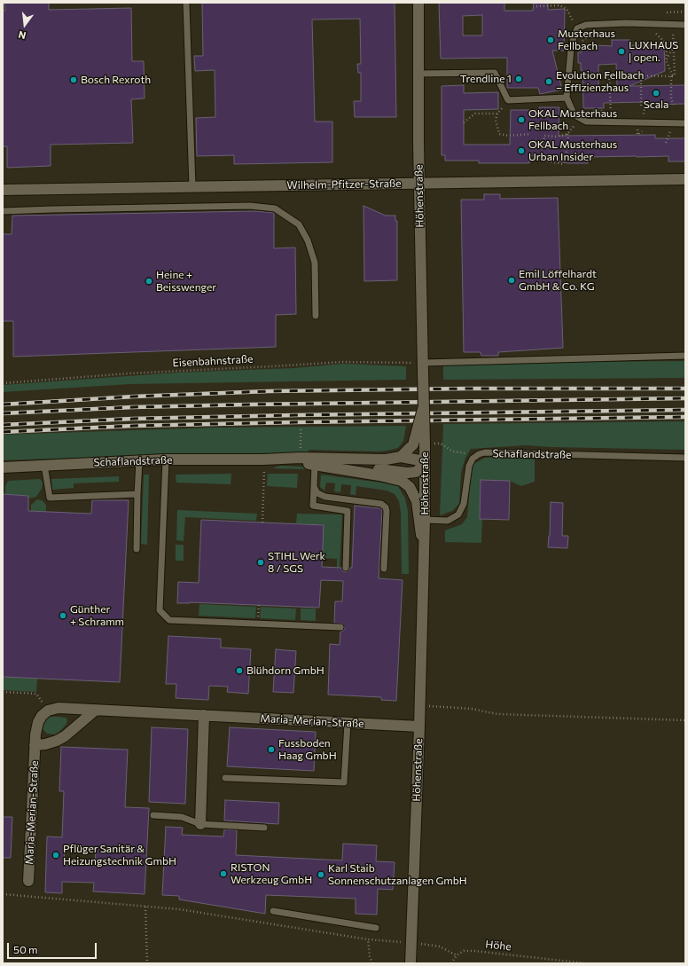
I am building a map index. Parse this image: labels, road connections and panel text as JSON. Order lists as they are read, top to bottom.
{
  "streets": {
    "street": [
      "Wilhelm-Pfitzer-Straße",
      "Höhenstraße",
      "Schaflandstraße",
      "Maria-Merian-Straße"
    ],
    "path": ["Eisenbahnstraße", "Höhe"]
  },
  "crossings": [
    ["Wilhelm-Pfitzer-Straße", "Höhenstraße"],
    ["Höhenstraße", "Eisenbahnstraße"],
    ["Höhenstraße", "Schaflandstraße"],
    ["Höhenstraße", "Maria-Merian-Straße"]
  ],
  "places": [
    "Musterhaus Fellbach",
    "LUXHAUS | open.",
    "Trendline 1",
    "Bosch Rexroth",
    "Evolution Fellbach – Effizienzhaus",
    "Scala",
    "OKAL Musterhaus Fellbach",
    "OKAL Musterhaus Urban Insider",
    "Emil Löffelhardt GmbH & Co. KG",
    "Heine + Beisswenger",
    "STIHL Werk 8 / SGS",
    "Günther + Schramm",
    "Blühdorn GmbH",
    "Fussboden Haag GmbH",
    "Pflüger Sanitär & Heizungstechnik GmbH",
    "RISTON Werkzeug GmbH",
    "Karl Staib Sonnenschutzanlagen GmbH"
  ],
  "scale_bar": "50 m",
  "north": "bottom"
}
